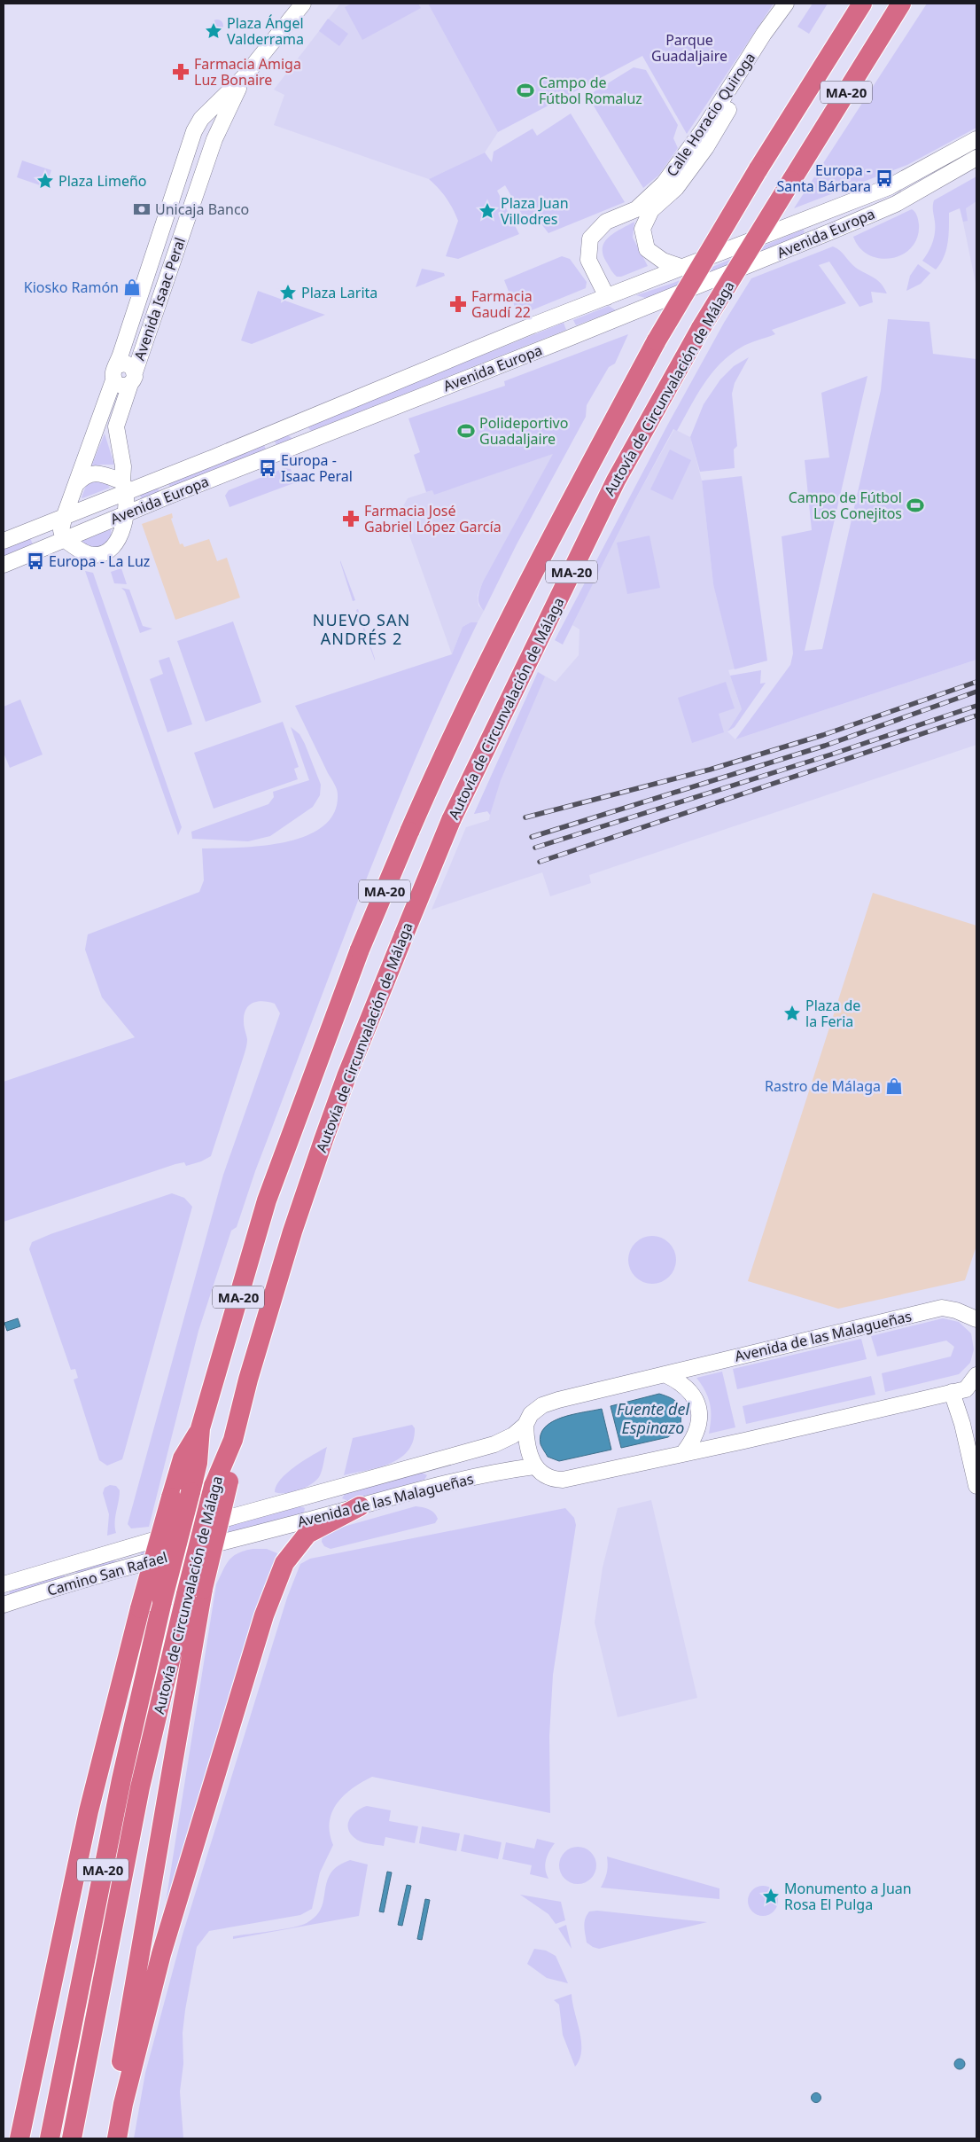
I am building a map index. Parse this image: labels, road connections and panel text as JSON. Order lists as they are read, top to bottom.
{
  "streets": {
    "highway": ["MA-20", "Autovía de Circunvalación de Málaga"],
    "main road": [
      "Calle Horacio Quiroga",
      "Avenida Europa",
      "Avenida Isaac Peral",
      "Avenida de las Malagueñas",
      "Camino San Rafael"
    ]
  },
  "crossings": [
    ["Calle Horacio Quiroga", "Avenida Europa"],
    ["Avenida Europa", "Avenida Isaac Peral"],
    ["Avenida de las Malagueñas", "Camino San Rafael"]
  ],
  "districts": ["NUEVO SAN ANDRÉS 2"],
  "water": ["Fuente del Espinazo"],
  "parks": ["Parque Guadaljaire"],
  "places": {
    "place": [
      "Plaza Ángel Valderrama",
      "Plaza Limeño",
      "Plaza Juan Villodres",
      "Plaza Larita",
      "Plaza de la Feria",
      "Monumento a Juan Rosa El Pulga"
    ],
    "pharmacy": ["Farmacia Amiga Luz Bonaire", "Farmacia Gaudí 22", "Farmacia José Gabriel López García"],
    "sports": ["Campo de Fútbol Romaluz", "Polideportivo Guadaljaire", "Campo de Fútbol Los Conejitos"],
    "bus stop": ["Europa - Santa Bárbara", "Europa - Isaac Peral", "Europa - La Luz"],
    "bank": ["Unicaja Banco"],
    "shop": ["Kiosko Ramón", "Rastro de Málaga"]
  }
}
